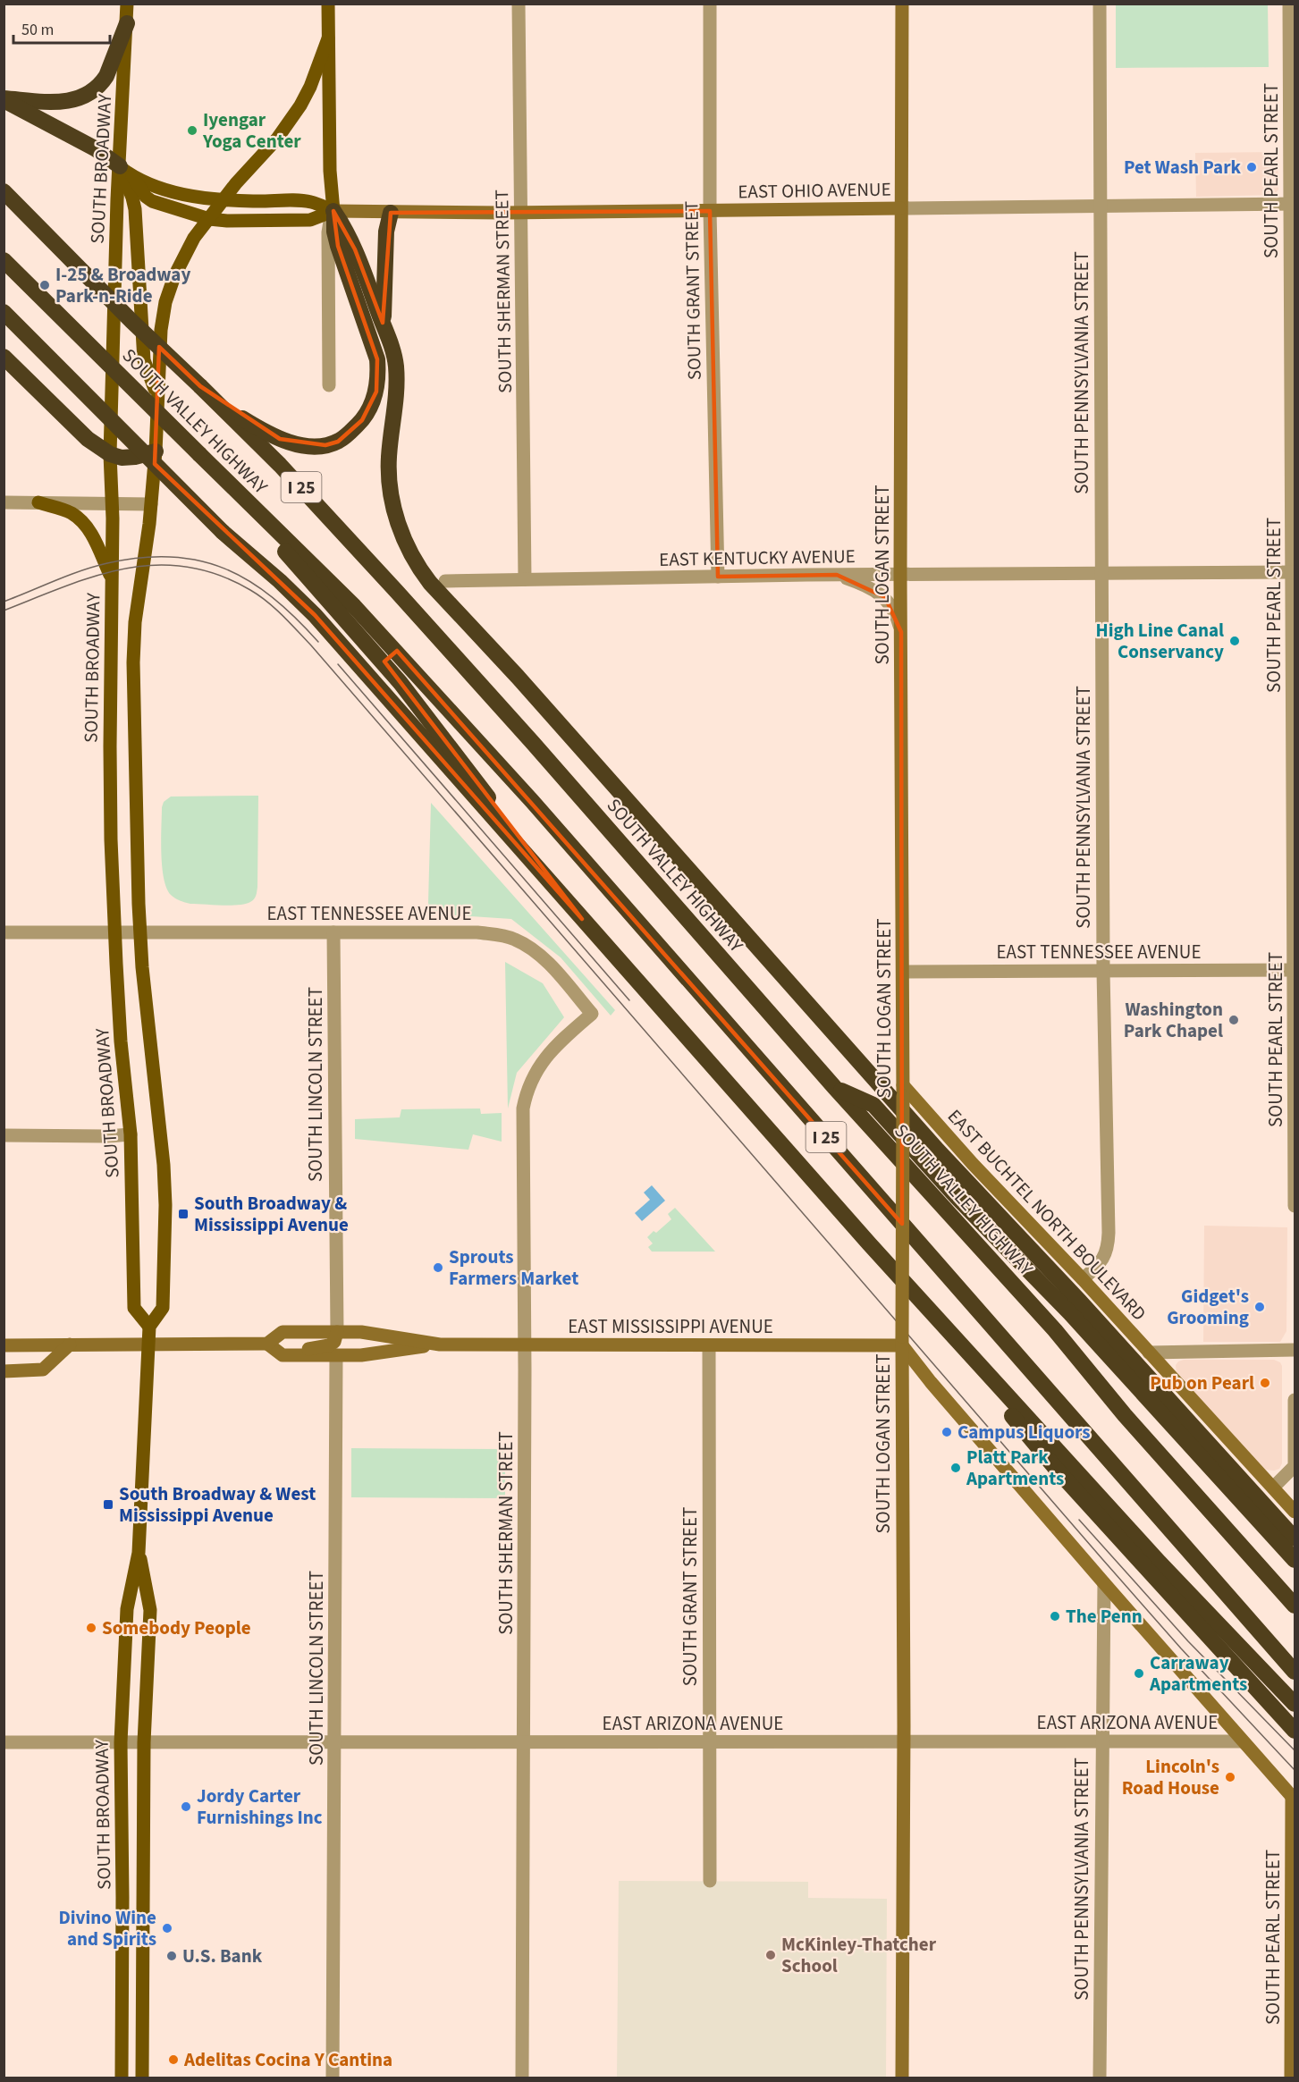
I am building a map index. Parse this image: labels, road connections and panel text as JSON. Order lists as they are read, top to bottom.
{
  "streets": {
    "highway": ["SOUTH VALLEY HIGHWAY", "I 25"],
    "main road": [
      "SOUTH BROADWAY",
      "SOUTH PEARL STREET",
      "EAST OHIO AVENUE",
      "SOUTH LOGAN STREET",
      "EAST BUCHTEL NORTH BOULEVARD",
      "EAST MISSISSIPPI AVENUE"
    ],
    "street": [
      "SOUTH GRANT STREET",
      "SOUTH SHERMAN STREET",
      "SOUTH PENNSYLVANIA STREET",
      "EAST KENTUCKY AVENUE",
      "EAST TENNESSEE AVENUE",
      "SOUTH LINCOLN STREET",
      "EAST ARIZONA AVENUE"
    ]
  },
  "crossings": [
    ["SOUTH BROADWAY", "EAST OHIO AVENUE"],
    ["SOUTH BROADWAY", "EAST TENNESSEE AVENUE"],
    ["SOUTH BROADWAY", "EAST MISSISSIPPI AVENUE"],
    ["SOUTH BROADWAY", "EAST ARIZONA AVENUE"],
    ["SOUTH PEARL STREET", "EAST OHIO AVENUE"],
    ["SOUTH PEARL STREET", "EAST KENTUCKY AVENUE"],
    ["SOUTH PEARL STREET", "EAST TENNESSEE AVENUE"],
    ["EAST OHIO AVENUE", "SOUTH GRANT STREET"],
    ["EAST OHIO AVENUE", "SOUTH SHERMAN STREET"],
    ["EAST OHIO AVENUE", "SOUTH PENNSYLVANIA STREET"],
    ["EAST OHIO AVENUE", "SOUTH LOGAN STREET"],
    ["SOUTH GRANT STREET", "EAST KENTUCKY AVENUE"],
    ["SOUTH GRANT STREET", "EAST MISSISSIPPI AVENUE"],
    ["SOUTH GRANT STREET", "EAST ARIZONA AVENUE"],
    ["SOUTH SHERMAN STREET", "EAST KENTUCKY AVENUE"],
    ["SOUTH SHERMAN STREET", "EAST TENNESSEE AVENUE"],
    ["SOUTH SHERMAN STREET", "EAST MISSISSIPPI AVENUE"],
    ["SOUTH SHERMAN STREET", "EAST ARIZONA AVENUE"],
    ["SOUTH PENNSYLVANIA STREET", "EAST KENTUCKY AVENUE"],
    ["SOUTH PENNSYLVANIA STREET", "EAST TENNESSEE AVENUE"],
    ["SOUTH PENNSYLVANIA STREET", "EAST BUCHTEL NORTH BOULEVARD"],
    ["SOUTH PENNSYLVANIA STREET", "EAST ARIZONA AVENUE"],
    ["EAST KENTUCKY AVENUE", "SOUTH LOGAN STREET"],
    ["SOUTH LOGAN STREET", "EAST TENNESSEE AVENUE"],
    ["SOUTH LOGAN STREET", "EAST BUCHTEL NORTH BOULEVARD"],
    ["SOUTH LOGAN STREET", "EAST MISSISSIPPI AVENUE"],
    ["SOUTH LOGAN STREET", "EAST ARIZONA AVENUE"],
    ["EAST TENNESSEE AVENUE", "SOUTH LINCOLN STREET"],
    ["SOUTH LINCOLN STREET", "EAST MISSISSIPPI AVENUE"],
    ["SOUTH LINCOLN STREET", "EAST ARIZONA AVENUE"]
  ],
  "places": {
    "other": [
      "Iyengar Yoga Center",
      "Pet Wash Park",
      "I-25 & Broadway Park-n-Ride",
      "High Line Canal Conservancy",
      "Washington Park Chapel",
      "Sprouts Farmers Market",
      "Gidget's Grooming",
      "Pub on Pearl",
      "Campus Liquors",
      "Platt Park Apartments",
      "The Penn",
      "Somebody People",
      "Carraway Apartments",
      "Lincoln's Road House",
      "Jordy Carter Furnishings Inc",
      "Divino Wine and Spirits",
      "McKinley-Thatcher School",
      "U.S. Bank",
      "Adelitas Cocina Y Cantina"
    ],
    "transit": ["South Broadway & Mississippi Avenue", "South Broadway & West Mississippi Avenue"]
  },
  "scale_bar": "50 m"
}
